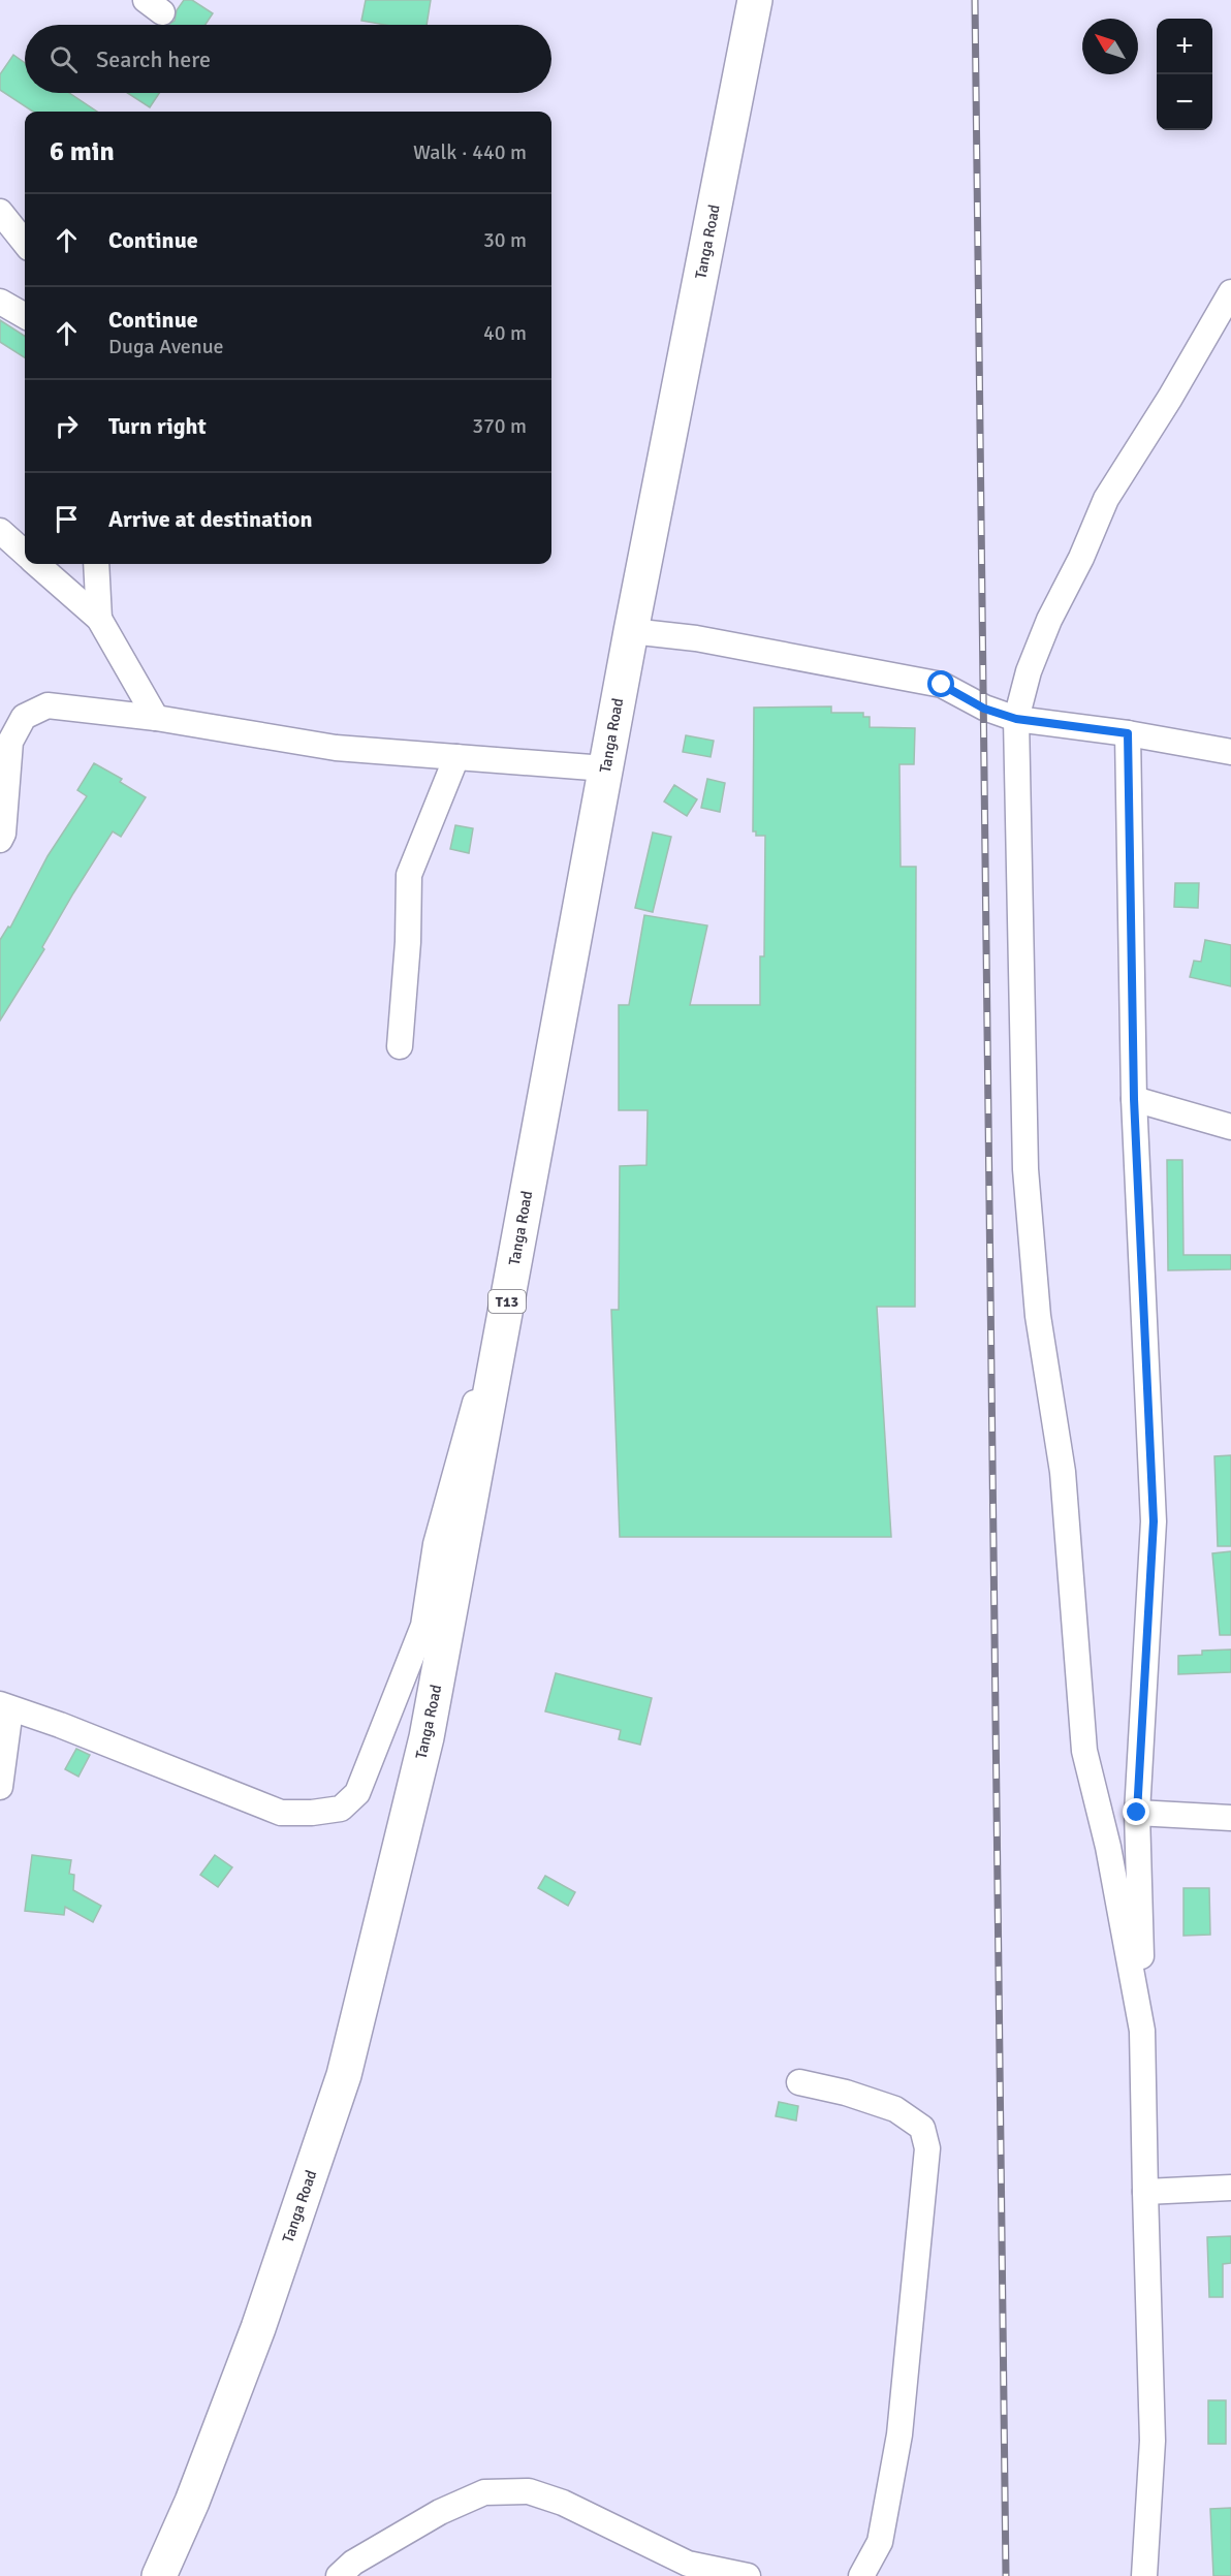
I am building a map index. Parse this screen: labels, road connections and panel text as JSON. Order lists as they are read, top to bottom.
{
  "streets": {
    "highway": ["Tanga Road", "T13"]
  },
  "north": "top left",
  "page": {
    "map_buttons": ["+", "−"],
    "search": "Search here",
    "heading": ["6 min", "Walk · 440 m"],
    "list": [
      ["Continue", "30 m"],
      ["Continue", "Duga Avenue", "40 m"],
      ["Turn right", "370 m"],
      "Arrive at destination"
    ]
  }
}
